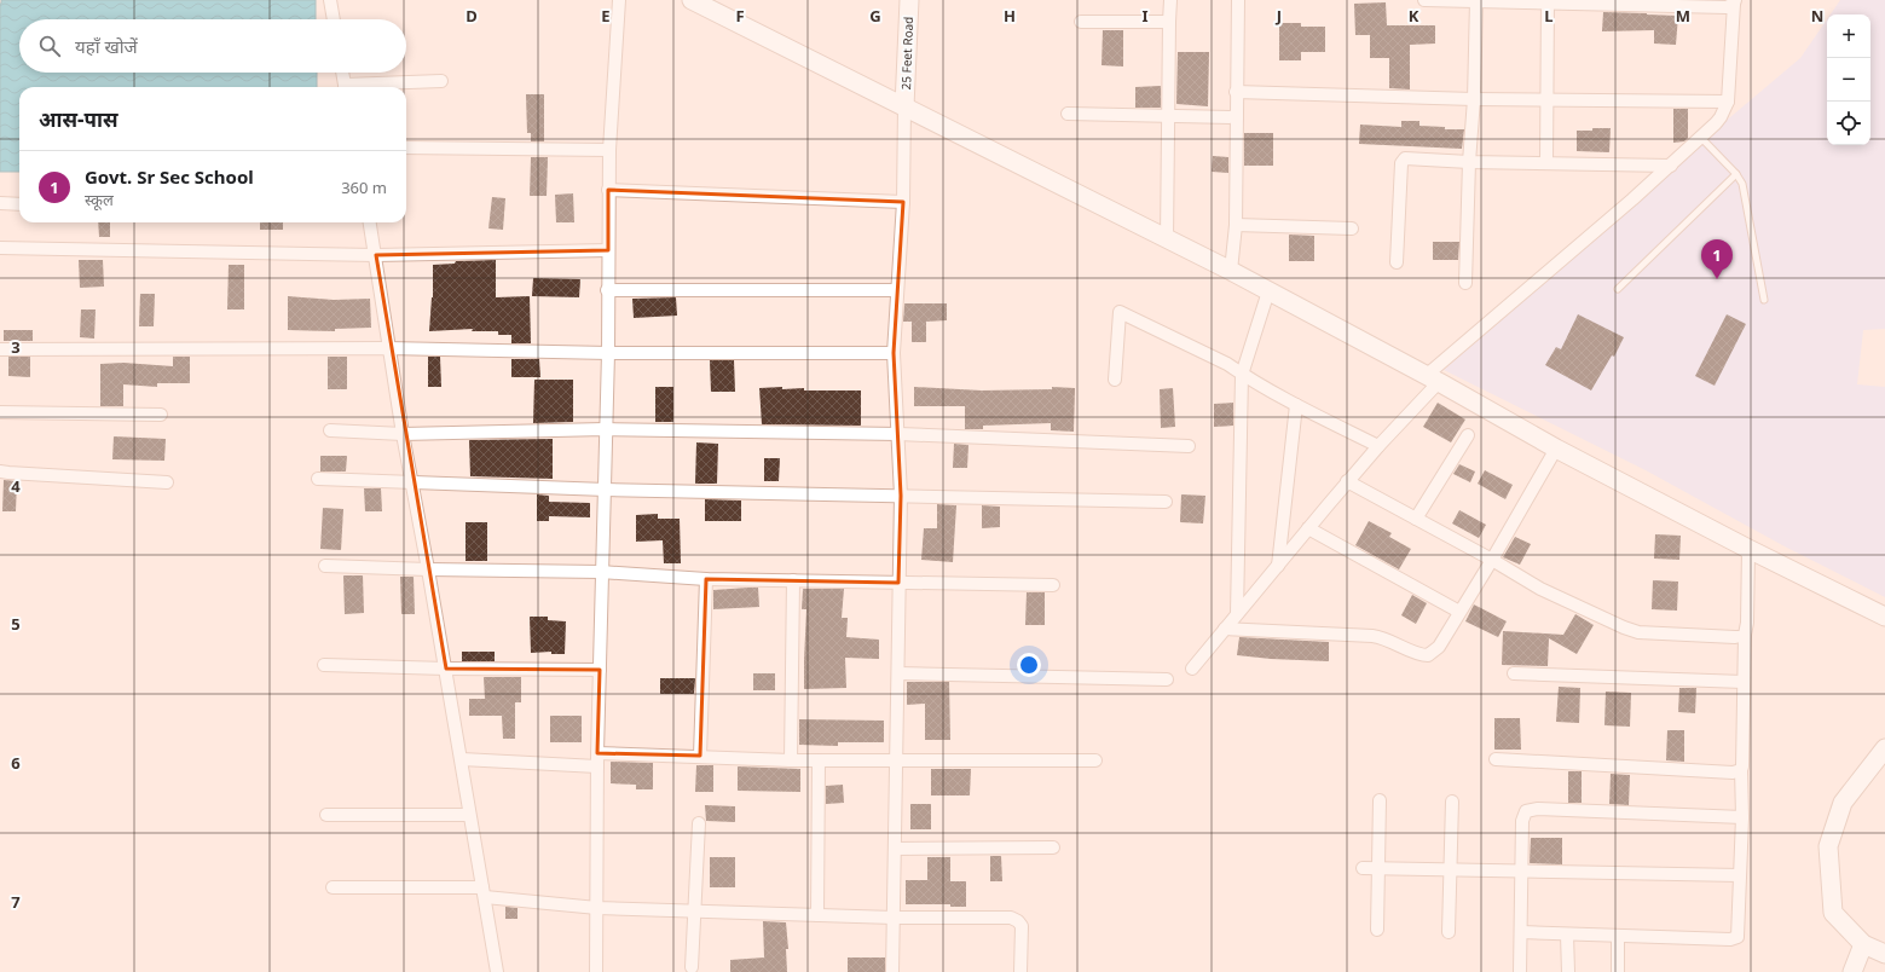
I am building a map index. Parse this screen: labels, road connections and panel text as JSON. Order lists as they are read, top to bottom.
{
  "streets": {
    "street": ["25 Feet Road"]
  },
  "page": {
    "map_buttons": ["+", "−"],
    "search": "यहाँ खोजें",
    "heading": "आस-पास",
    "list": [
      {
        "mark": "1",
        "name": "Govt. Sr Sec School",
        "note": "स्कूल",
        "value": "360 m"
      }
    ],
    "pins": "1"
  },
  "grid": {
    "columns": [
      "D",
      "E",
      "F",
      "G",
      "H",
      "I",
      "J",
      "K",
      "L",
      "M",
      "N"
    ],
    "rows": [
      "3",
      "4",
      "5",
      "6",
      "7"
    ]
  }
}
